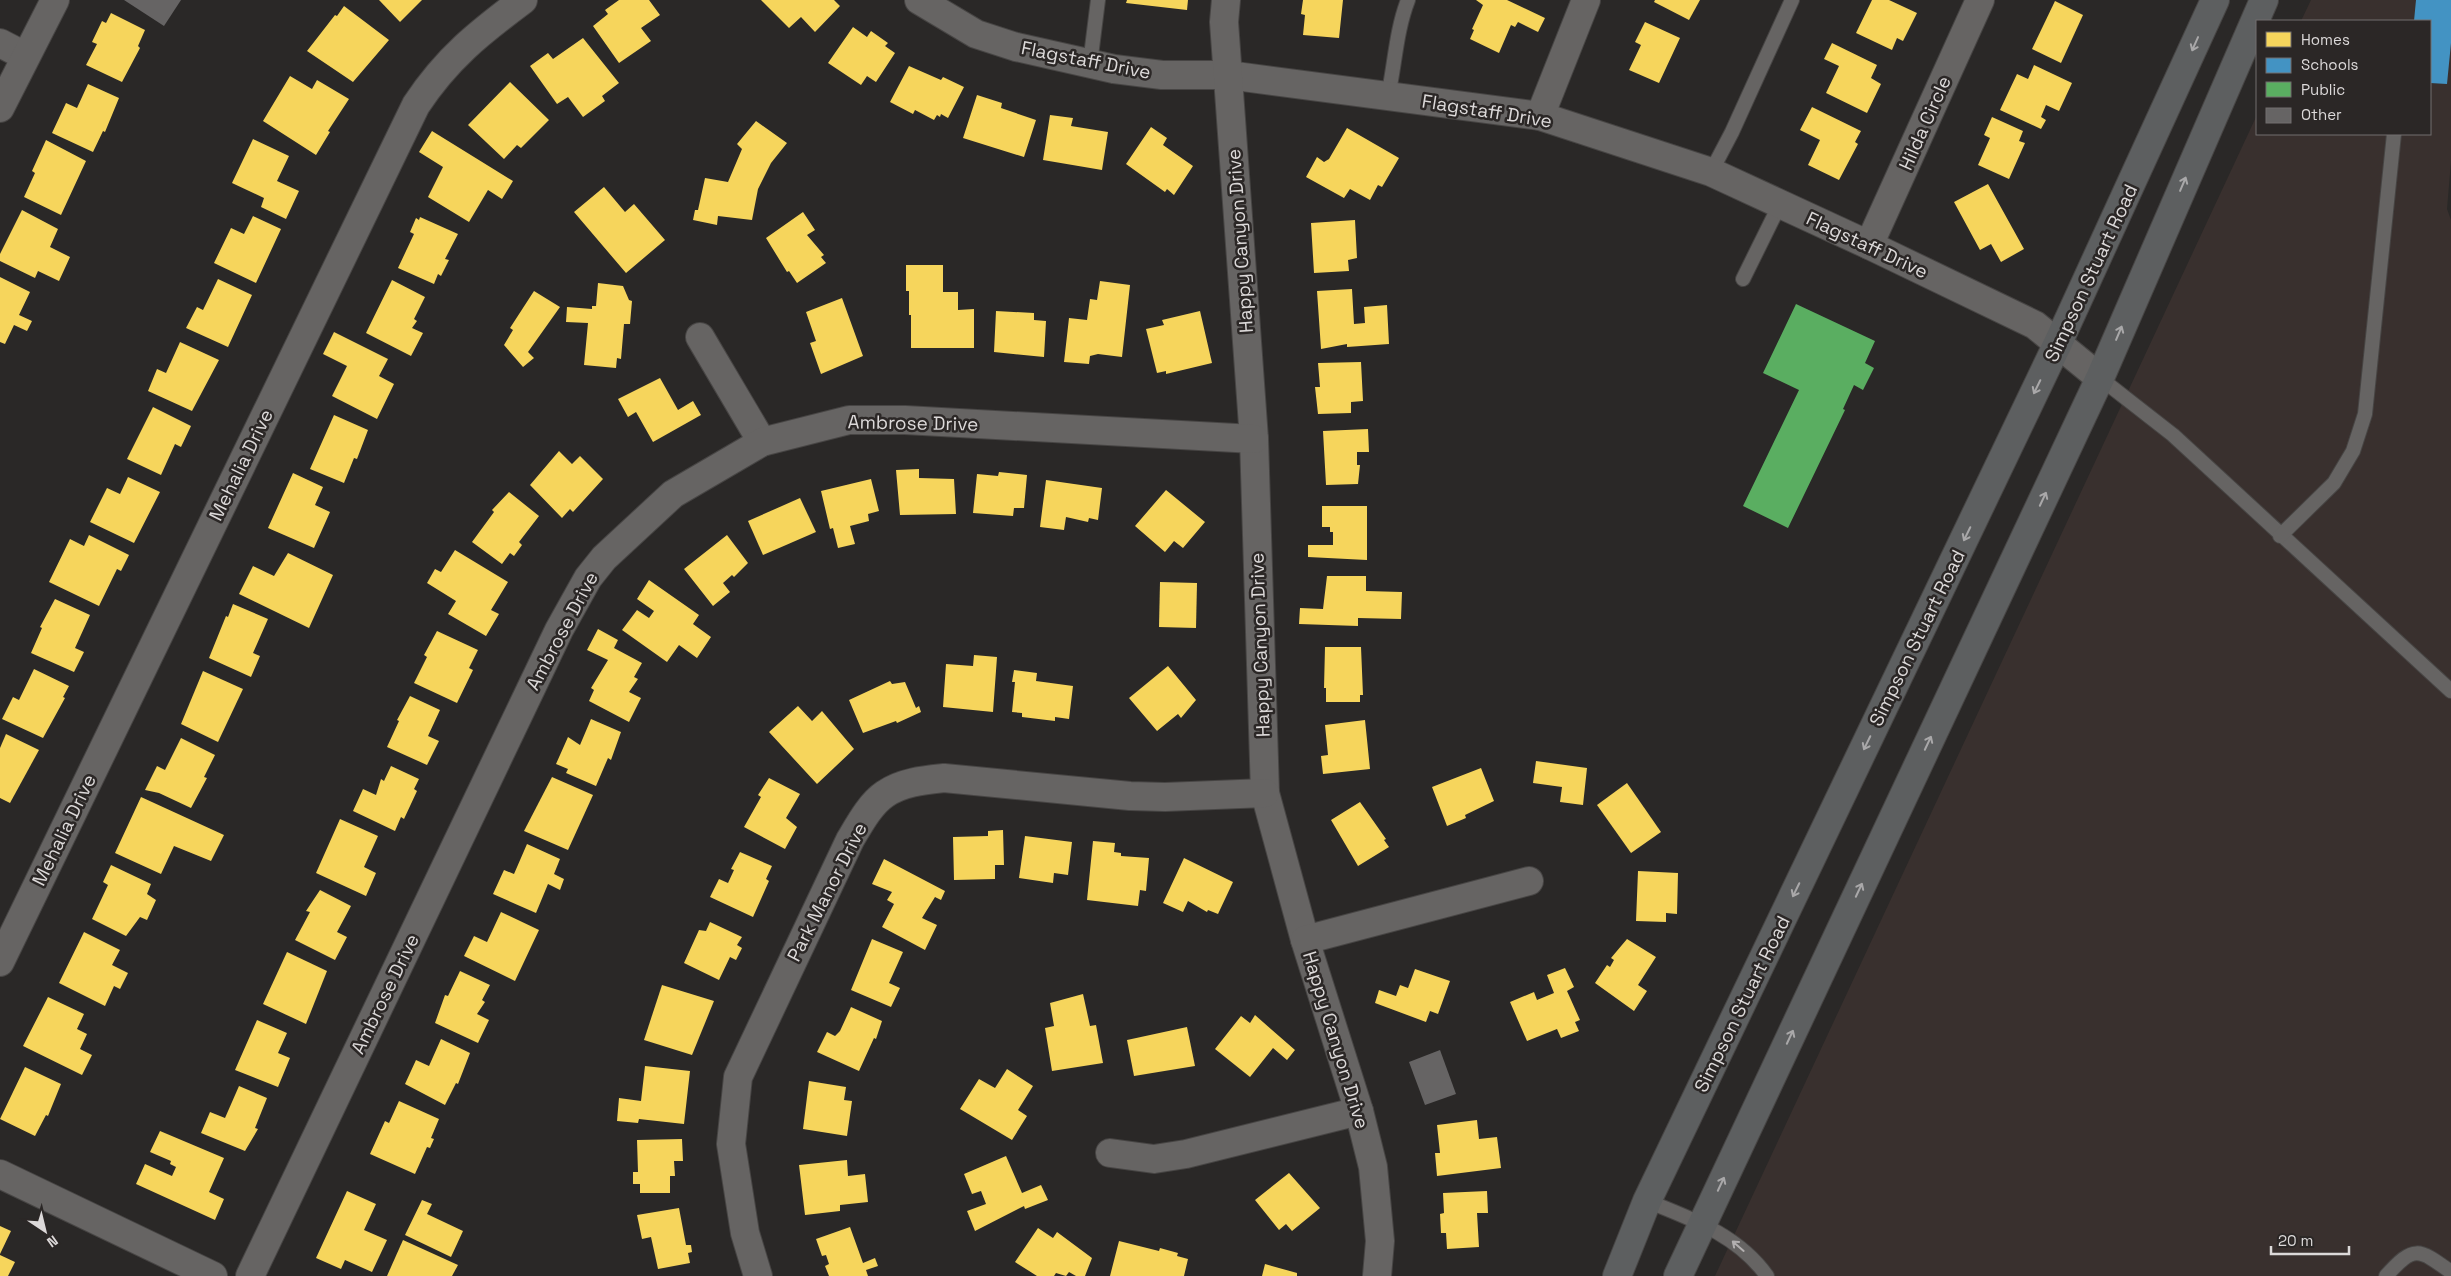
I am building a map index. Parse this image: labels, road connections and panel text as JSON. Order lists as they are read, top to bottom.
{
  "streets": {
    "main road": ["Simpson Stuart Road"],
    "street": [
      "Flagstaff Drive",
      "Hilda Circle",
      "Happy Canyon Drive",
      "Ambrose Drive",
      "Mehalia Drive",
      "Park Manor Drive"
    ]
  },
  "crossings": [
    ["Flagstaff Drive", "Hilda Circle"],
    ["Flagstaff Drive", "Happy Canyon Drive"],
    ["Flagstaff Drive", "Simpson Stuart Road"],
    ["Happy Canyon Drive", "Ambrose Drive"],
    ["Happy Canyon Drive", "Park Manor Drive"]
  ],
  "legend": [
    "Homes",
    "Schools",
    "Public",
    "Other"
  ],
  "scale_bar": "20 m",
  "north": "bottom right"
}
